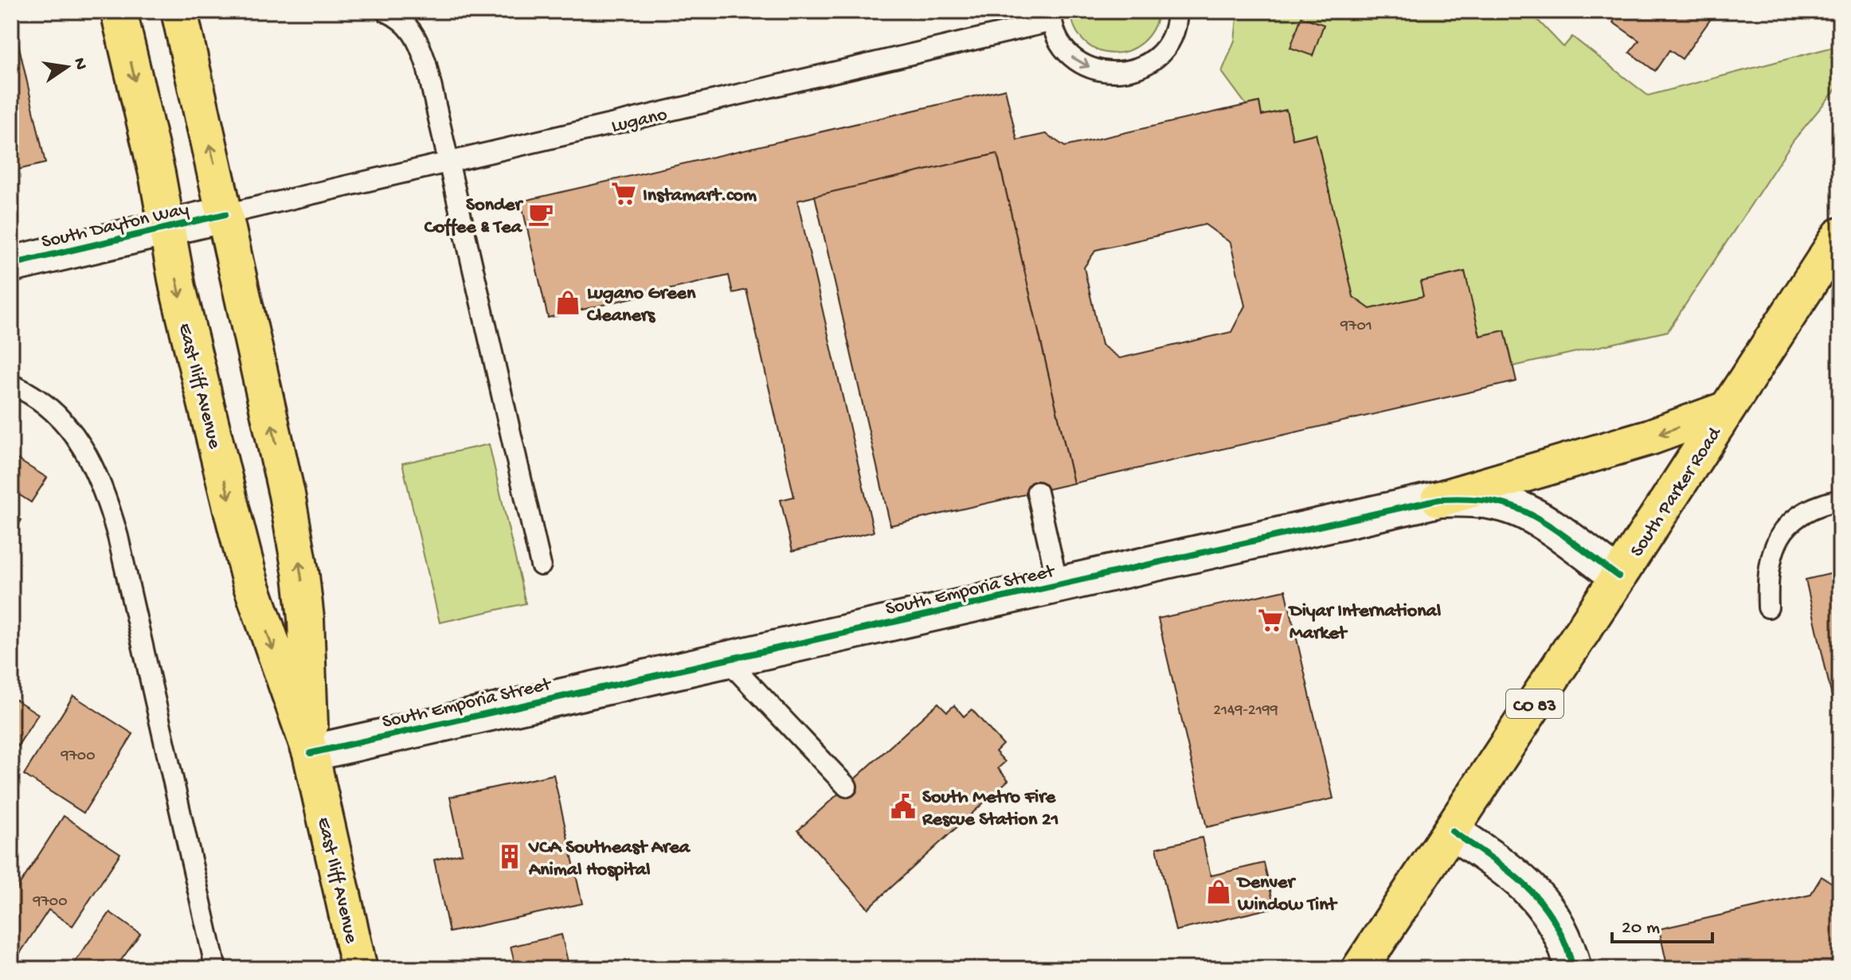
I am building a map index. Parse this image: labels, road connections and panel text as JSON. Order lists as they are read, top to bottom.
{
  "streets": {
    "main road": ["East Iliff Avenue", "South Parker Road", "CO 83"],
    "street": ["South Dayton Way", "South Emporia Street"],
    "lane": ["Lugano"]
  },
  "crossings": [
    ["Lugano", "South Dayton Way"],
    ["Lugano", "East Iliff Avenue"],
    ["South Dayton Way", "East Iliff Avenue"],
    ["East Iliff Avenue", "South Emporia Street"],
    ["South Parker Road", "South Emporia Street"]
  ],
  "places": {
    "supermarket": ["Instamart.com", "Diyar International Market"],
    "cafe": ["Sonder Coffee & Tea"],
    "shop": ["Lugano Green Cleaners", "Denver Window Tint"],
    "public building": ["South Metro Fire Rescue Station 21"],
    "building": ["VCA Southeast Area Animal Hospital"]
  },
  "house_numbers": [
    "9701",
    "2149-2199",
    "9700",
    "9700"
  ],
  "scale_bar": "20 m",
  "north": "right"
}
